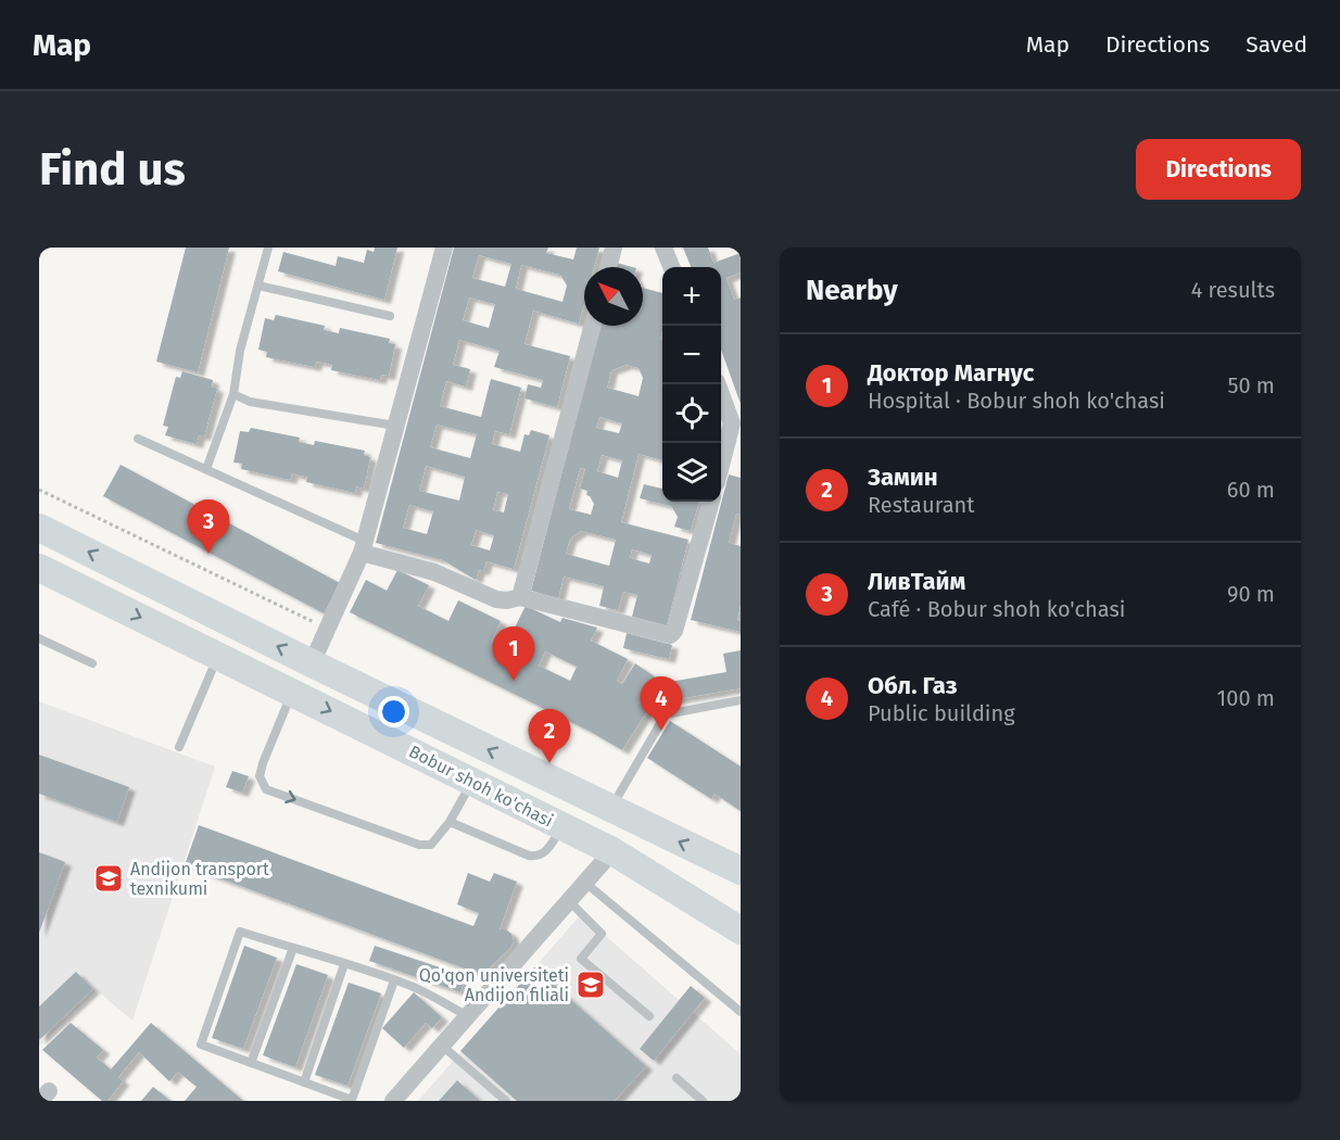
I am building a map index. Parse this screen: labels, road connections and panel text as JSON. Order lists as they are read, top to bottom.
{
  "streets": {
    "main road": ["Bobur shoh ko'chasi"]
  },
  "places": {
    "school or university": ["Andijon transport texnikumi", "Qo'qon universiteti Andijon filiali"]
  },
  "north": "top left",
  "page": {
    "header": "Map",
    "nav": ["Map", "Directions", "Saved"],
    "buttons": "Directions",
    "title": "Find us",
    "heading": ["Nearby", "4 results"],
    "map_buttons": ["+", "−"],
    "list": [
      {
        "mark": "1",
        "name": "Доктор Магнус",
        "note": "Hospital · Bobur shoh ko'chasi",
        "value": "50 m"
      },
      {
        "mark": "2",
        "name": "Замин",
        "note": "Restaurant",
        "value": "60 m"
      },
      {
        "mark": "3",
        "name": "ЛивТайм",
        "note": "Café · Bobur shoh ko'chasi",
        "value": "90 m"
      },
      {
        "mark": "4",
        "name": "Обл. Газ",
        "note": "Public building",
        "value": "100 m"
      }
    ],
    "pins": [
      "3",
      "1",
      "4",
      "2"
    ]
  }
}
